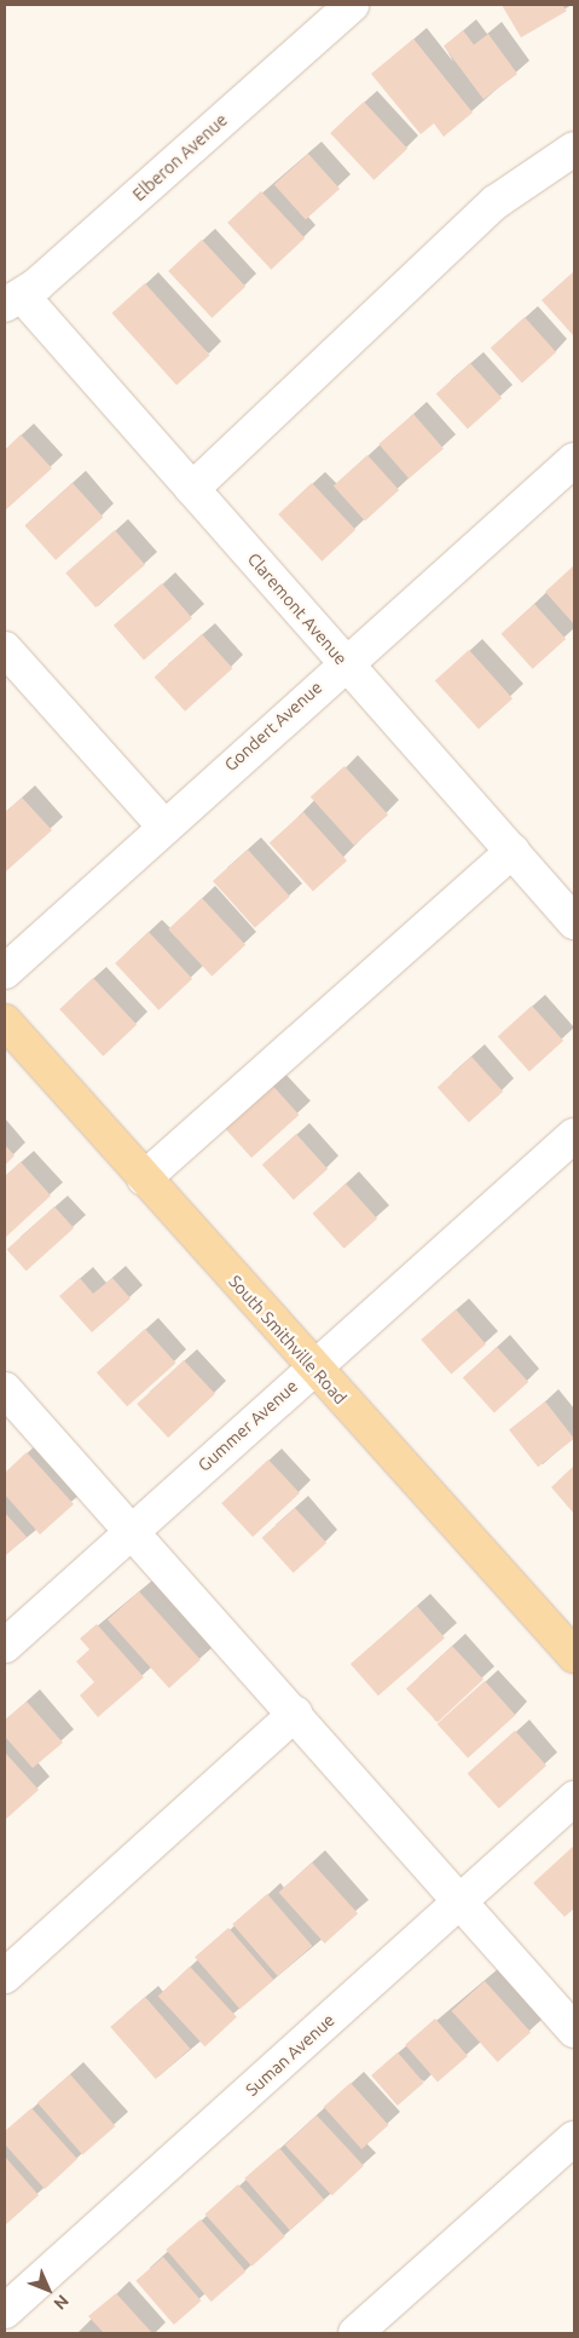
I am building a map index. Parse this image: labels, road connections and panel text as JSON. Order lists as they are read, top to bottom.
{
  "streets": {
    "main road": ["South Smithville Road"],
    "street": [
      "Elberon Avenue",
      "Claremont Avenue",
      "Gondert Avenue",
      "Gummer Avenue",
      "Suman Avenue"
    ]
  },
  "crossings": [
    ["Elberon Avenue", "Claremont Avenue"],
    ["Claremont Avenue", "Gondert Avenue"],
    ["South Smithville Road", "Gummer Avenue"]
  ],
  "north": "bottom right"
}
